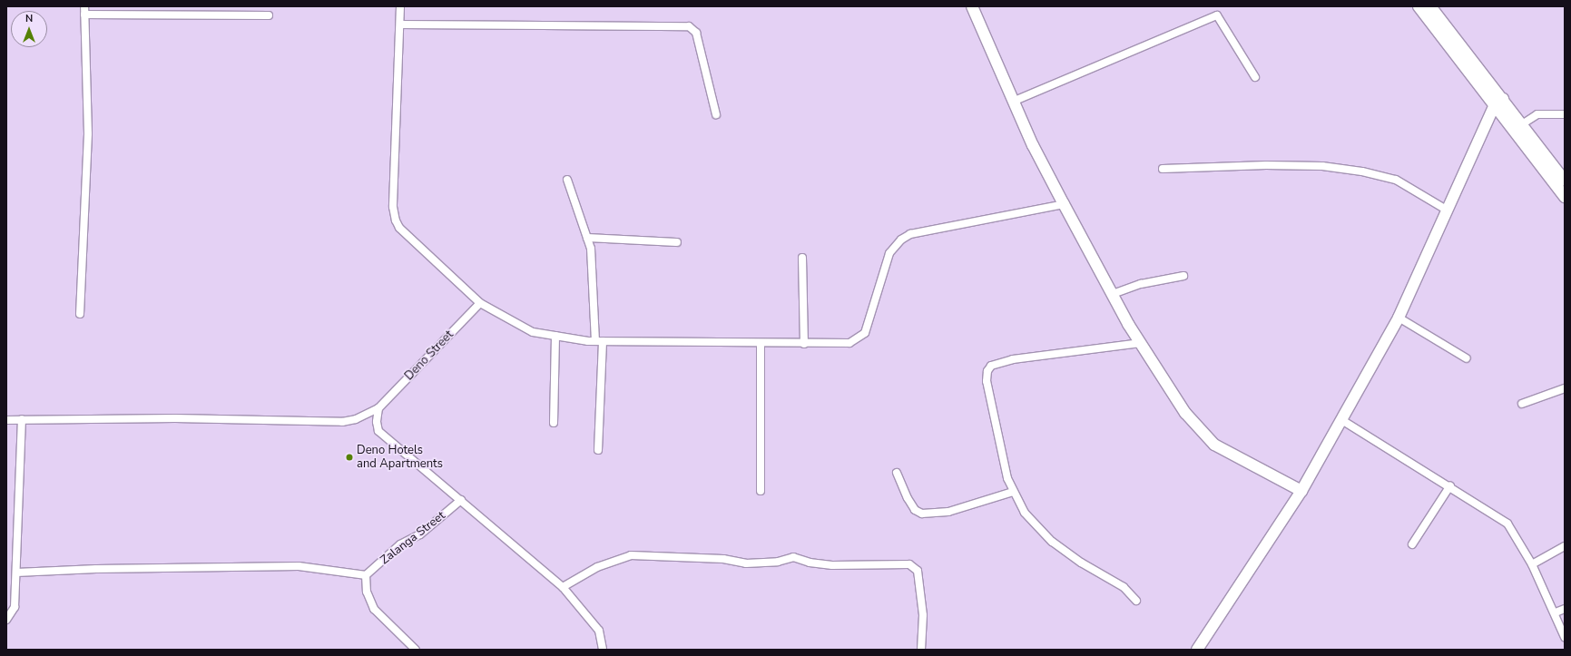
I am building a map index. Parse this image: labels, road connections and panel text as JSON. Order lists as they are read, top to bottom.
{
  "streets": {
    "street": ["Deno Street", "Zalanga Street"]
  },
  "places": ["Deno Hotels and Apartments"],
  "north": "top"
}
